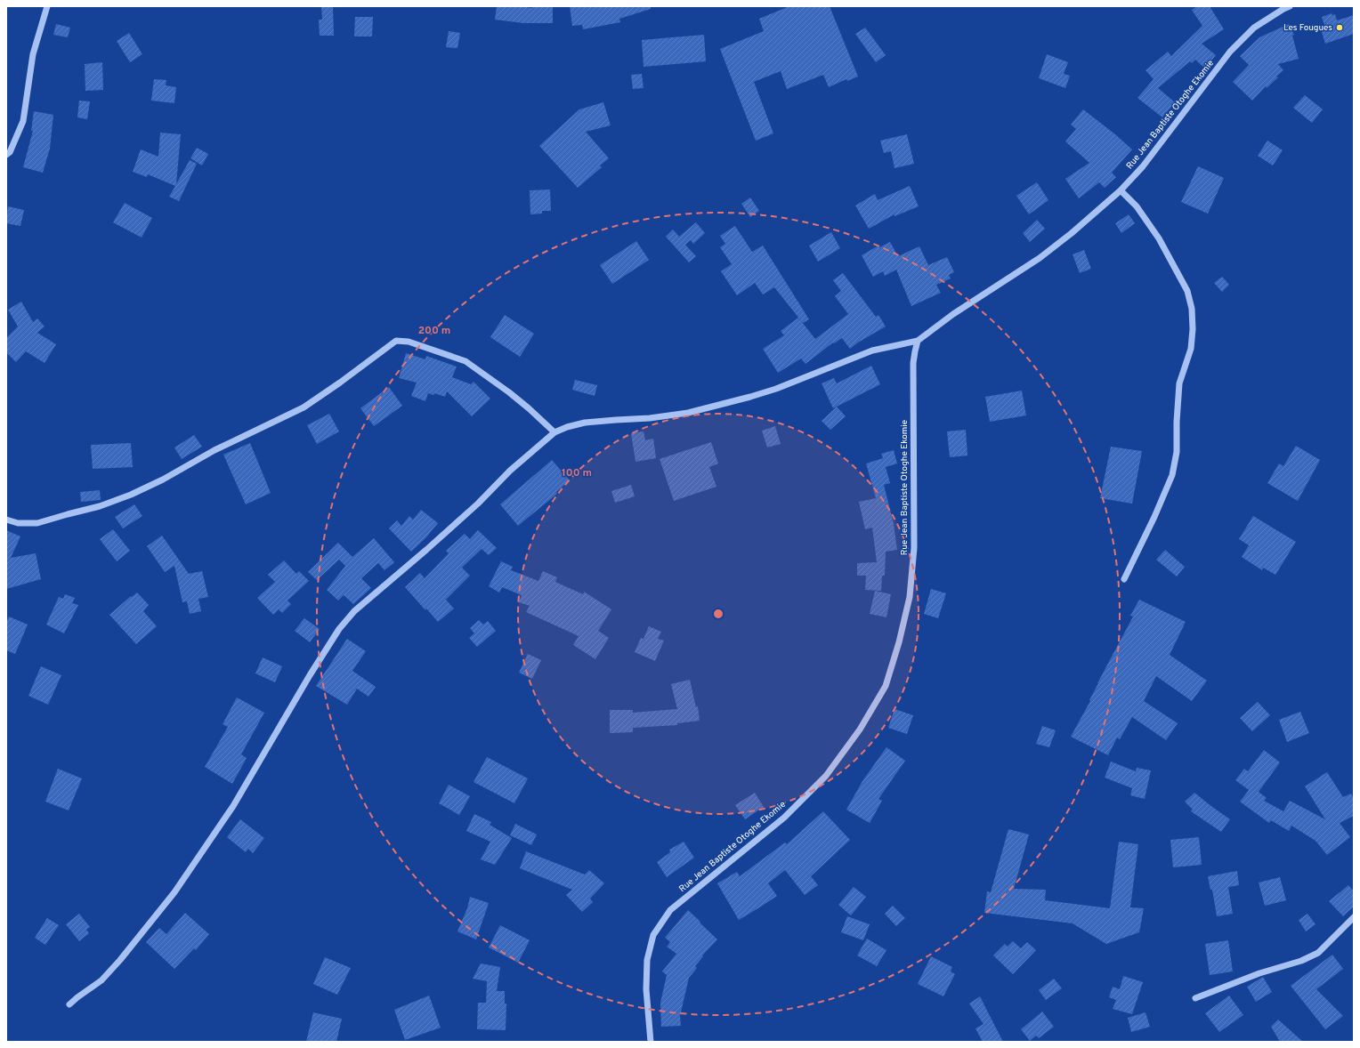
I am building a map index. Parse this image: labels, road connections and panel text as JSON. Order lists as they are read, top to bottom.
{
  "streets": {
    "street": ["Rue Jean Baptiste Otoghe Ekomie"]
  },
  "places": ["Les Fougues"],
  "rings": ["200 m", "100 m"]
}
